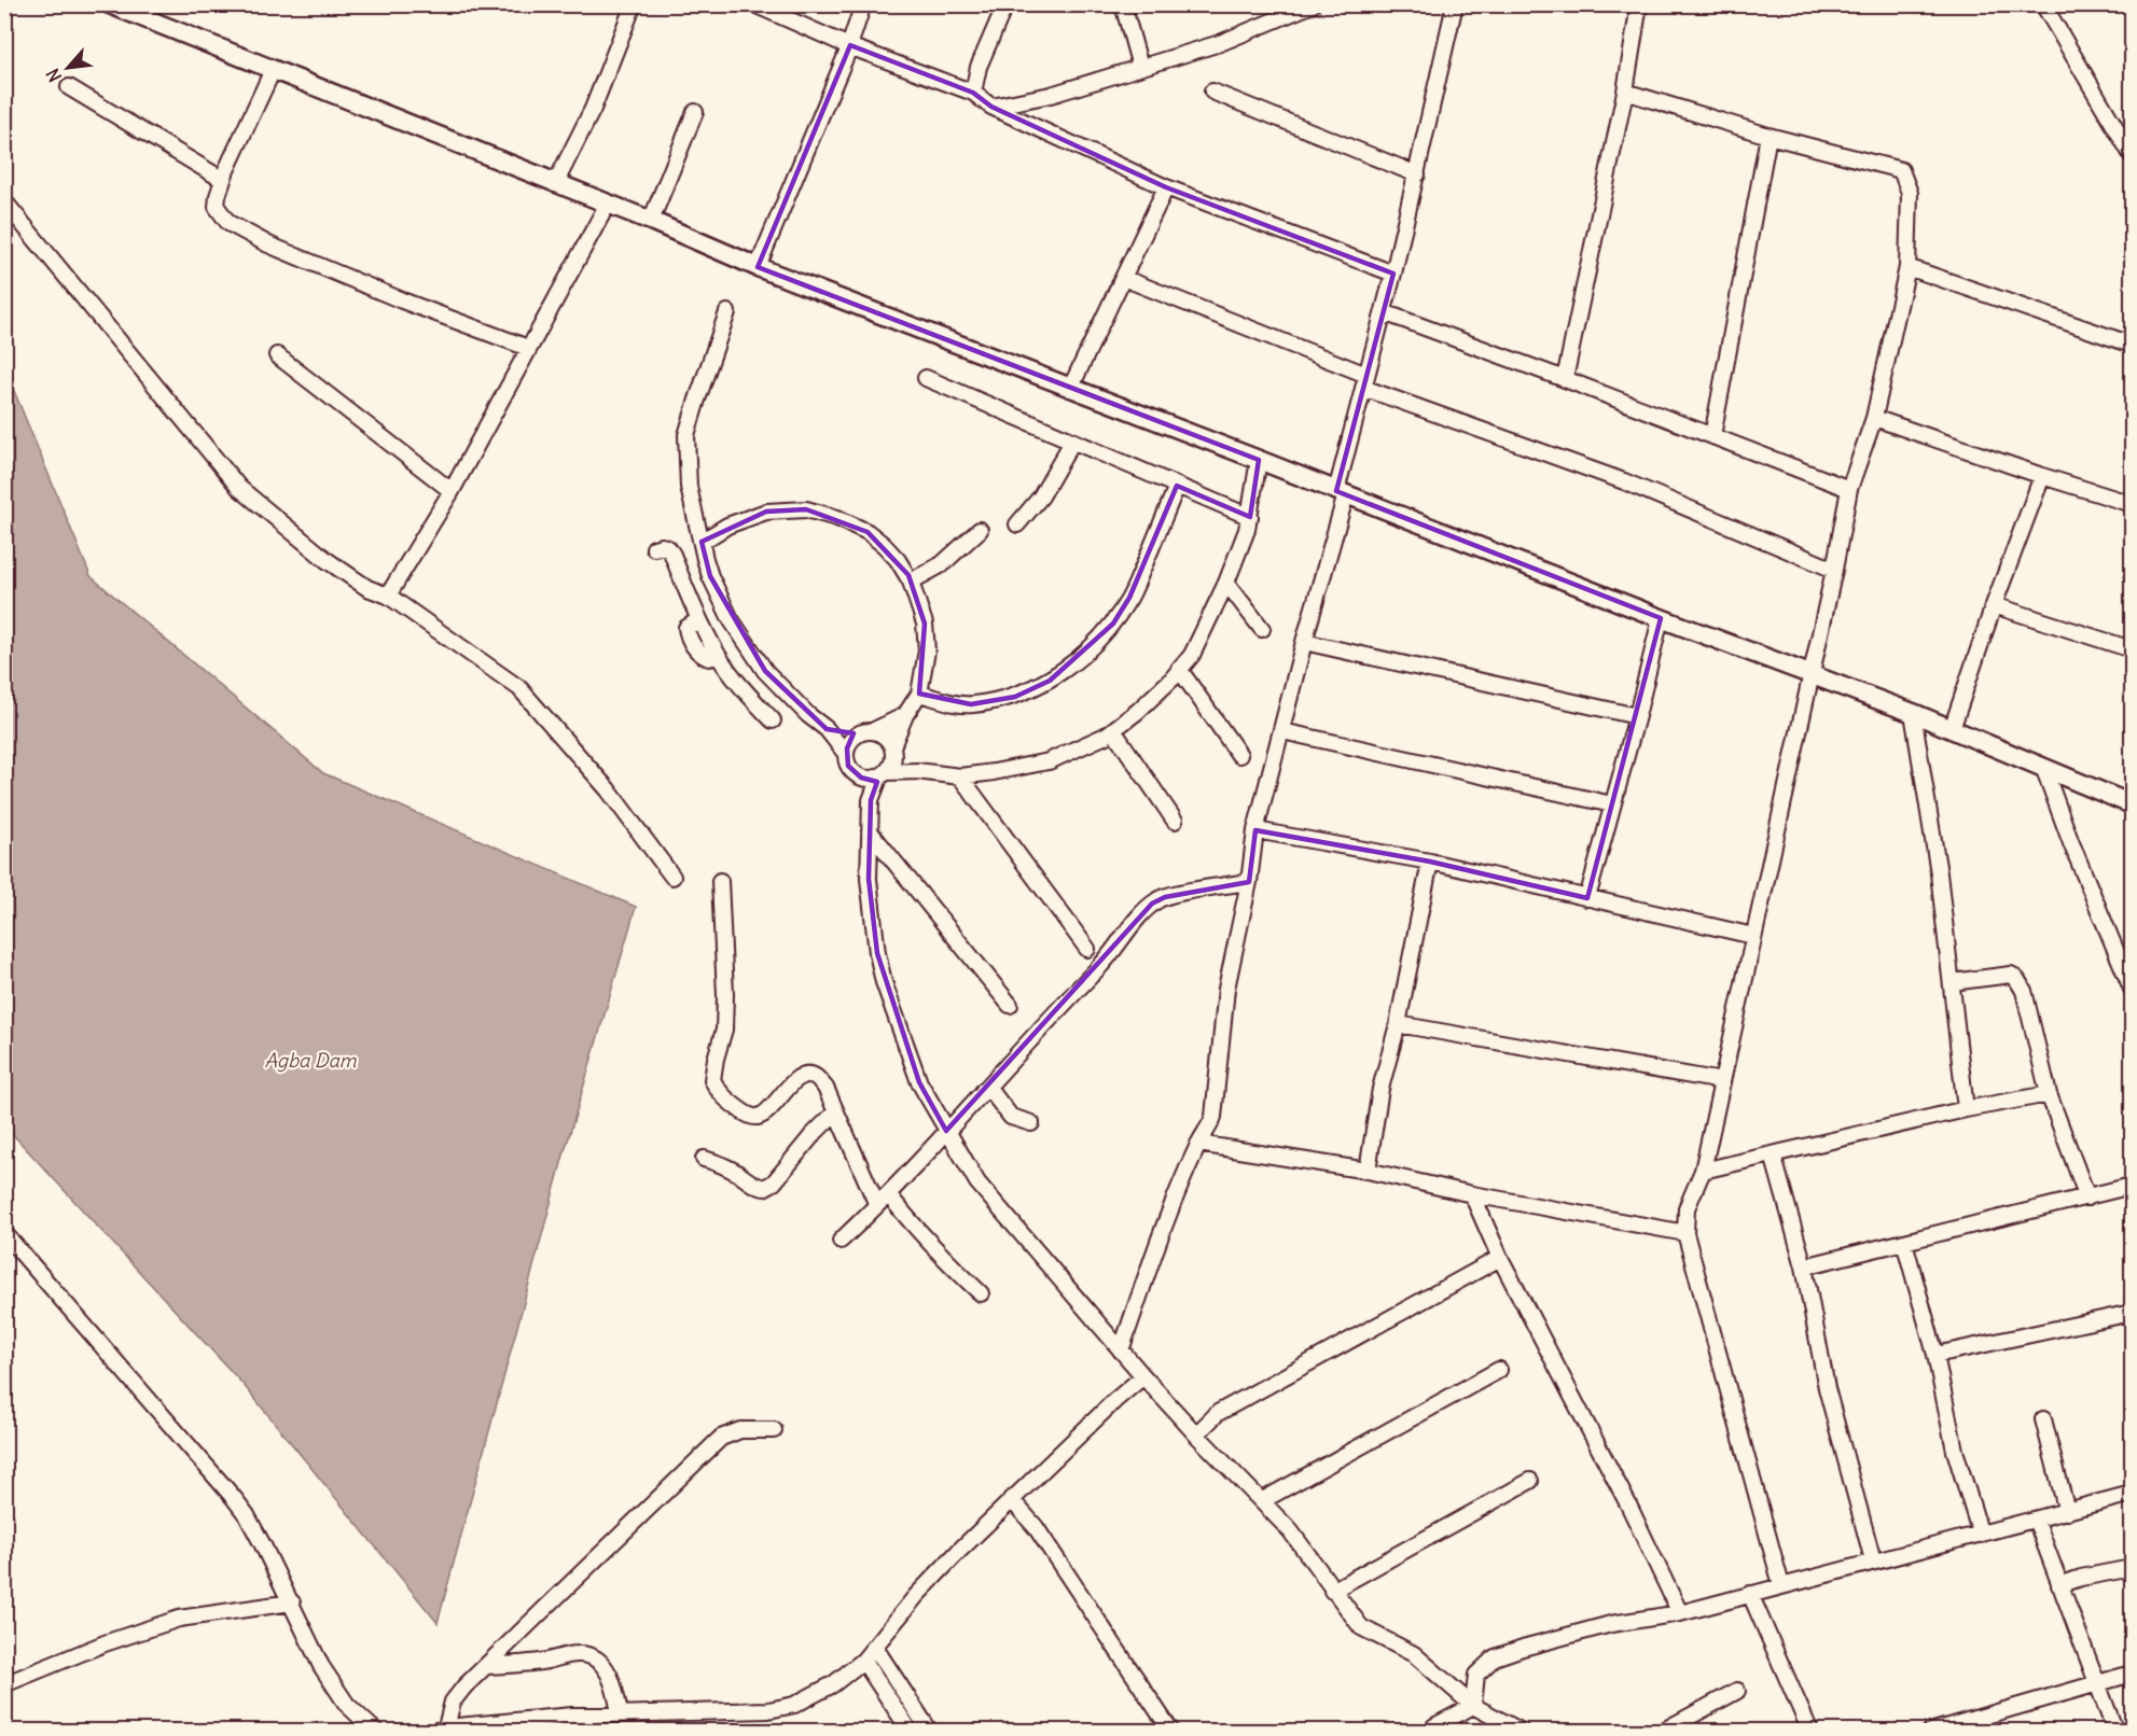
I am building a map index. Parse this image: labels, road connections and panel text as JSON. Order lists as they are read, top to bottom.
{
  "water": ["Agba Dam"],
  "north": "bottom left"
}
